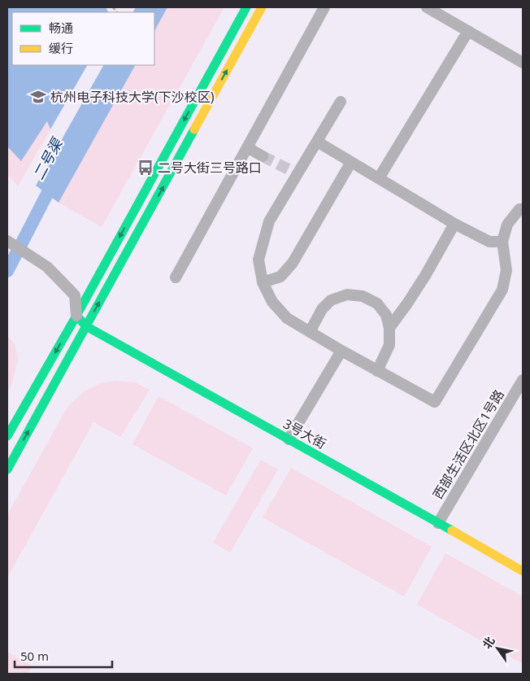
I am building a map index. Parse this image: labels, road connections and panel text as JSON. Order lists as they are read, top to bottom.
{
  "streets": {
    "main road": ["3号大街"],
    "street": ["西部生活区北区1号路"]
  },
  "crossings": [
    ["3号大街", "西部生活区北区1号路"]
  ],
  "water": ["二号渠"],
  "places": {
    "school or university": ["杭州电子科技大学(下沙校区)"],
    "bus stop": ["二号大街三号路口"]
  },
  "legend": ["畅通", "缓行"],
  "scale_bar": "50 m",
  "north": "top left"
}
